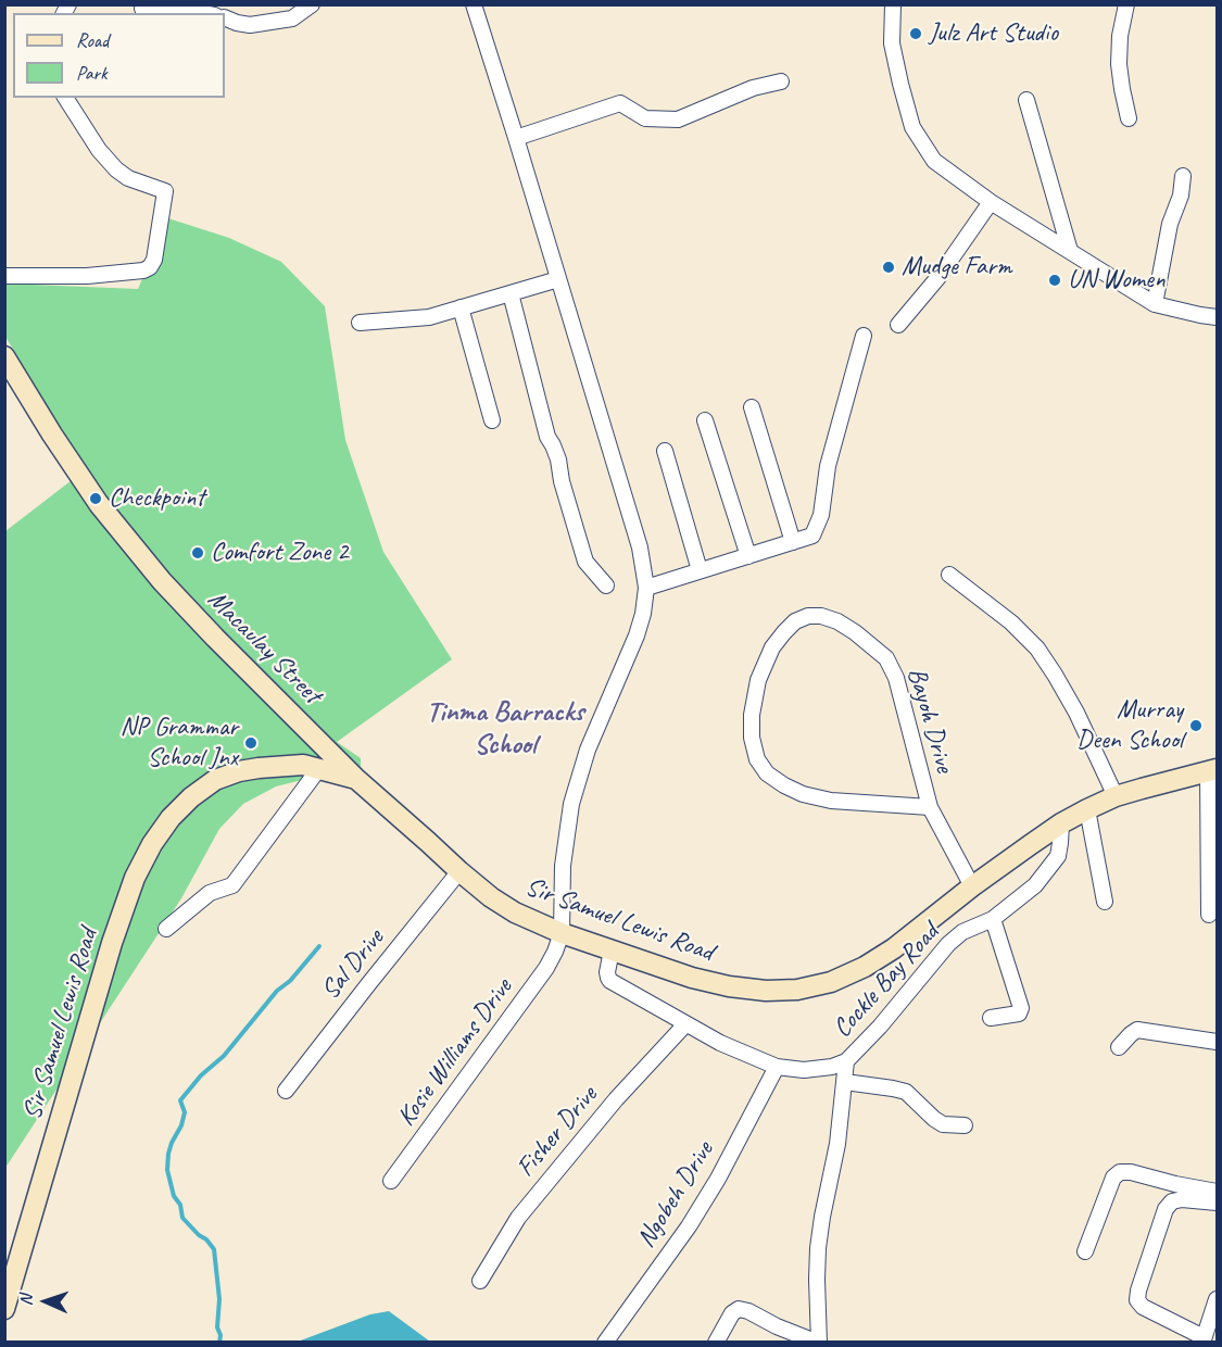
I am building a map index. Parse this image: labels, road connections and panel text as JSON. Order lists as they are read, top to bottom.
{
  "streets": {
    "main road": ["Macaulay Street", "Sir Samuel Lewis Road"],
    "street": [
      "Bayoh Drive",
      "Sal Drive",
      "Cockle Bay Road",
      "Kosie Williams Drive",
      "Fisher Drive",
      "Ngobeh Drive"
    ]
  },
  "crossings": [
    ["Macaulay Street", "Sir Samuel Lewis Road"],
    ["Bayoh Drive", "Sir Samuel Lewis Road"],
    ["Sir Samuel Lewis Road", "Sal Drive"],
    ["Sir Samuel Lewis Road", "Cockle Bay Road"],
    ["Sir Samuel Lewis Road", "Kosie Williams Drive"],
    ["Cockle Bay Road", "Fisher Drive"],
    ["Cockle Bay Road", "Ngobeh Drive"]
  ],
  "districts": ["Tinma Barracks School"],
  "places": [
    "Julz Art Studio",
    "Mudge Farm",
    "UN Women",
    "Checkpoint",
    "Comfort Zone 2",
    "Murray Deen School",
    "NP Grammar School Jnx"
  ],
  "legend": ["Road", "Park"],
  "north": "left"
}
